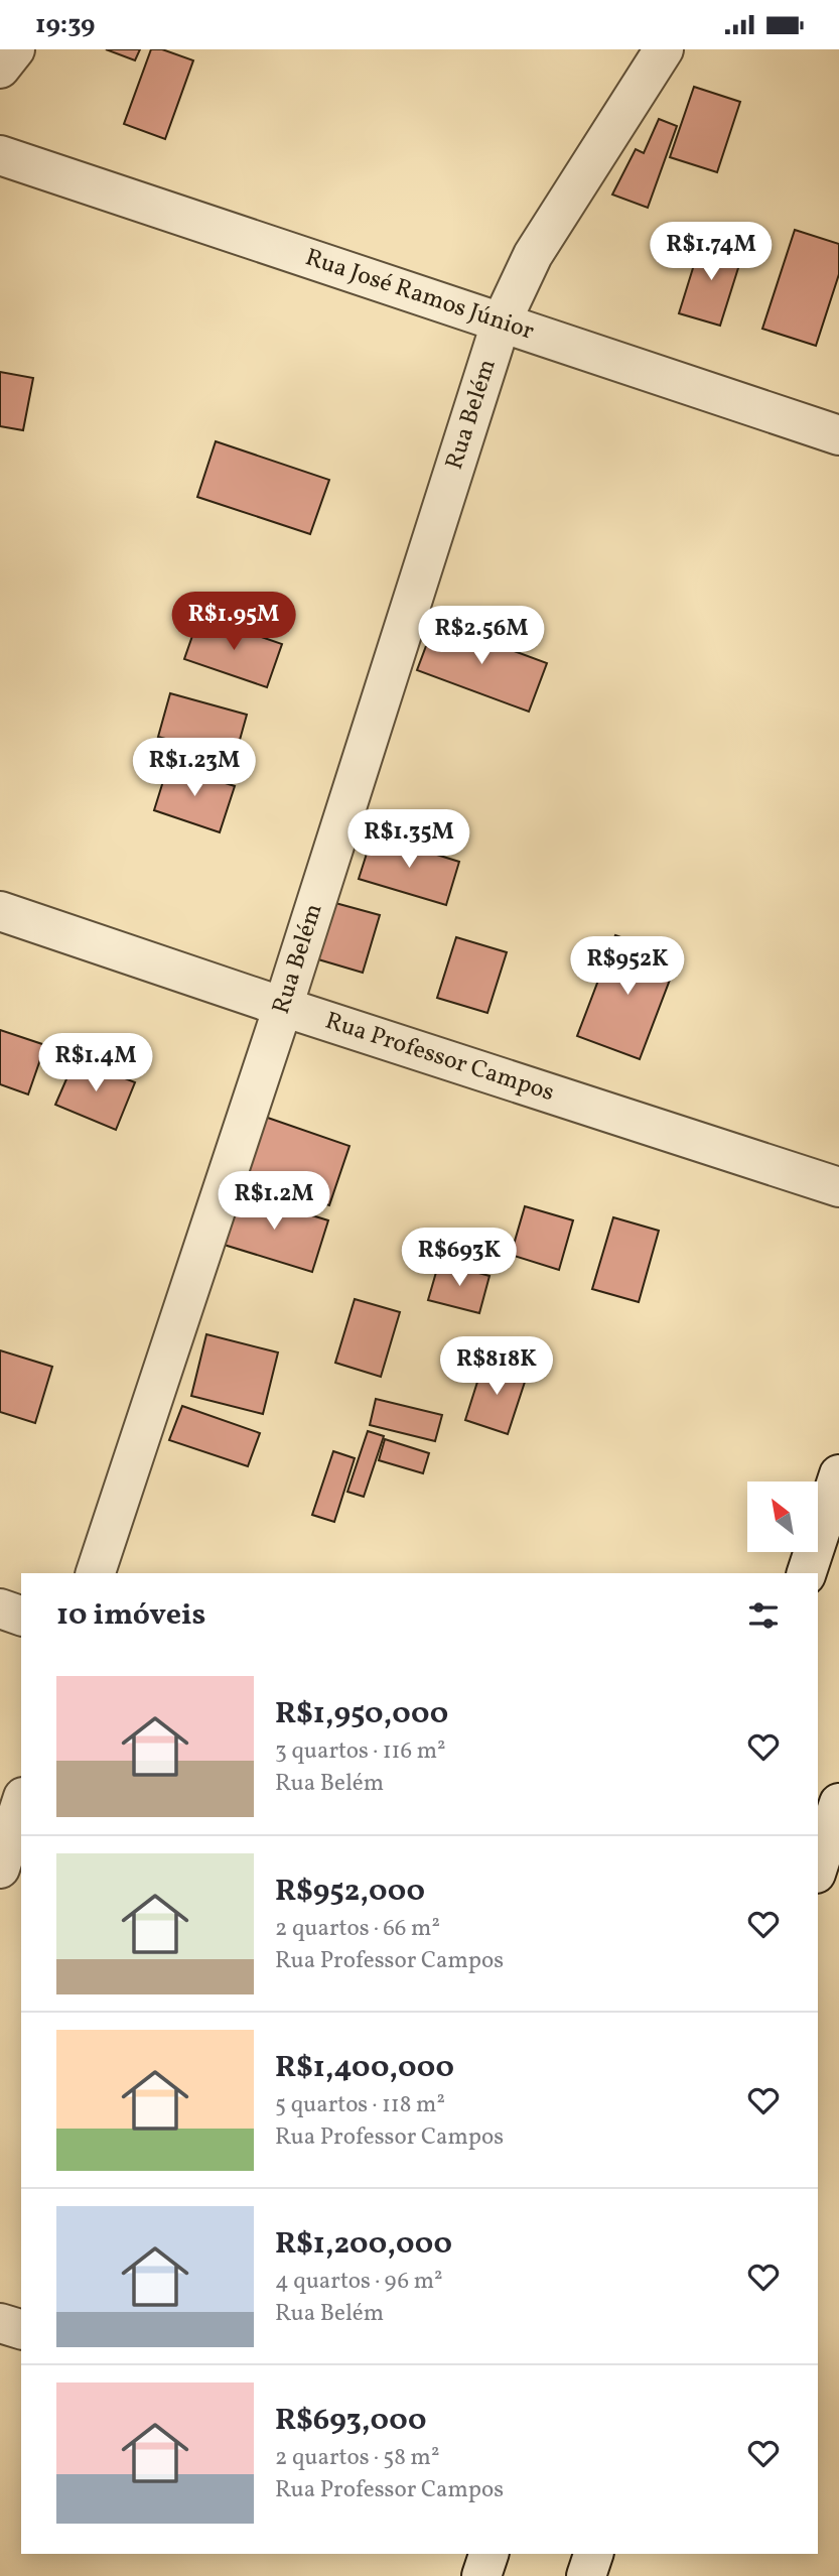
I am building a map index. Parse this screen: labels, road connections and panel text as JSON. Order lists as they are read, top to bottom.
{
  "streets": {
    "street": ["Rua José Ramos Júnior", "Rua Belém", "Rua Professor Campos"]
  },
  "crossings": [
    ["Rua José Ramos Júnior", "Rua Belém"],
    ["Rua Belém", "Rua Professor Campos"]
  ],
  "north": "top left",
  "page": {
    "status": "19:39",
    "price": [
      "R$1.74M",
      "R$1.95M",
      "R$2.56M",
      "R$1.23M",
      "R$1.35M",
      "R$952K",
      "R$1.4M",
      "R$1.2M",
      "R$693K",
      "R$818K"
    ],
    "heading": "10 imóveis",
    "list": [
      {
        "name": "R$1,950,000",
        "note": "3 quartos · 116 m² · Rua Belém"
      },
      {
        "name": "R$952,000",
        "note": "2 quartos · 66 m² · Rua Professor Campos"
      },
      {
        "name": "R$1,400,000",
        "note": "5 quartos · 118 m² · Rua Professor Campos"
      },
      {
        "name": "R$1,200,000",
        "note": "4 quartos · 96 m² · Rua Belém"
      },
      {
        "name": "R$693,000",
        "note": "2 quartos · 58 m² · Rua Professor Campos"
      }
    ]
  }
}
